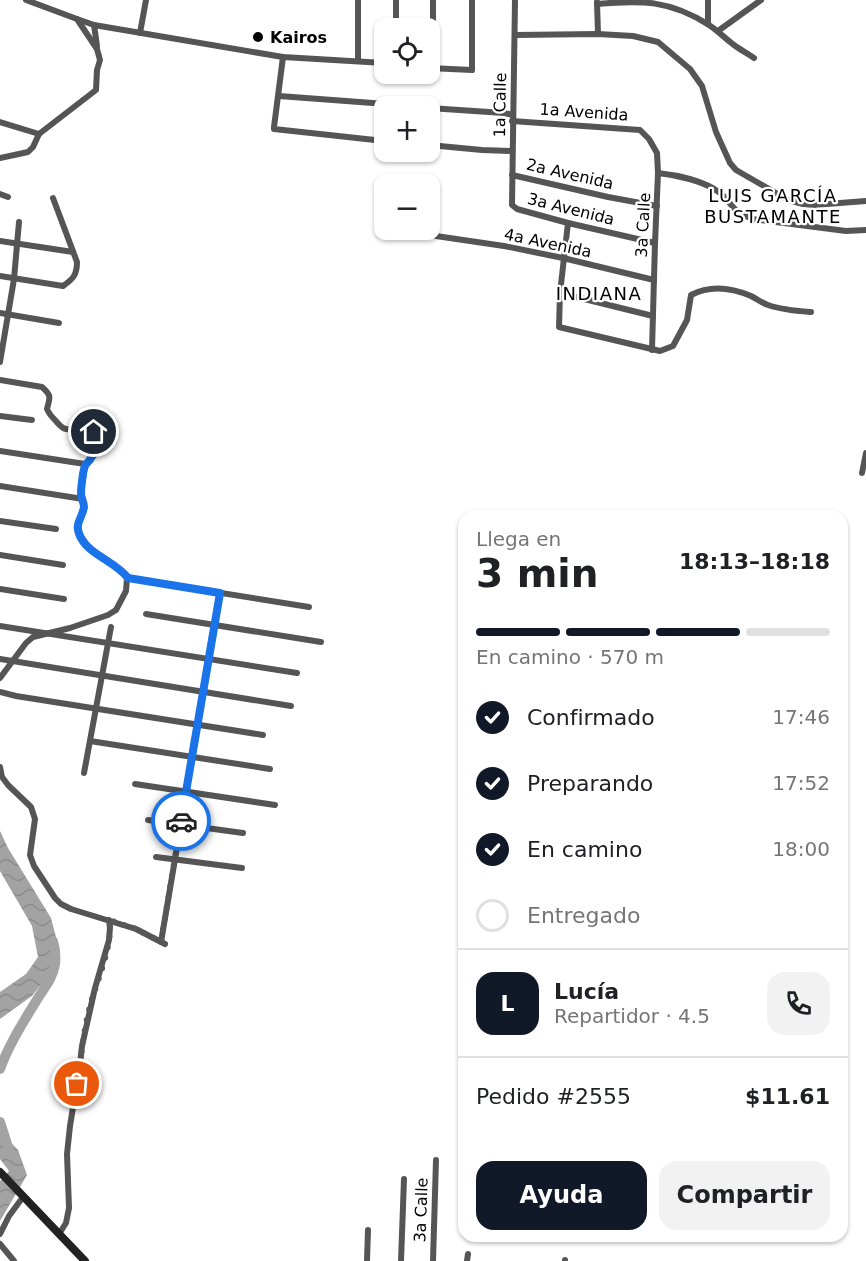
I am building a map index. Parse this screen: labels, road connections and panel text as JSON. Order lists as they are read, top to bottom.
{
  "streets": {
    "street": [
      "1a Calle",
      "1a Avenida",
      "2a Avenida",
      "3a Avenida",
      "3a Calle",
      "4a Avenida"
    ]
  },
  "crossings": [
    ["1a Calle", "1a Avenida"],
    ["1a Calle", "2a Avenida"],
    ["1a Calle", "3a Avenida"],
    ["1a Avenida", "3a Calle"],
    ["2a Avenida", "3a Calle"],
    ["3a Avenida", "3a Calle"],
    ["3a Calle", "4a Avenida"]
  ],
  "districts": ["LUIS GARCÍA BUSTAMANTE", "INDIANA"],
  "places": ["Kairos"],
  "page": {
    "map_buttons": ["+", "−"],
    "heading": ["3 min", "Llega en", "18:13–18:18"],
    "panel": [
      "Lucía",
      "Repartidor · 4.5",
      "Pedido #2555",
      "$11.61"
    ],
    "bar": "En camino · 570 m",
    "list": [
      ["Confirmado", "17:46"],
      ["Preparando", "17:52"],
      ["En camino", "18:00"],
      "Entregado"
    ],
    "round": "L",
    "buttons": ["Ayuda", "Compartir"]
  }
}
